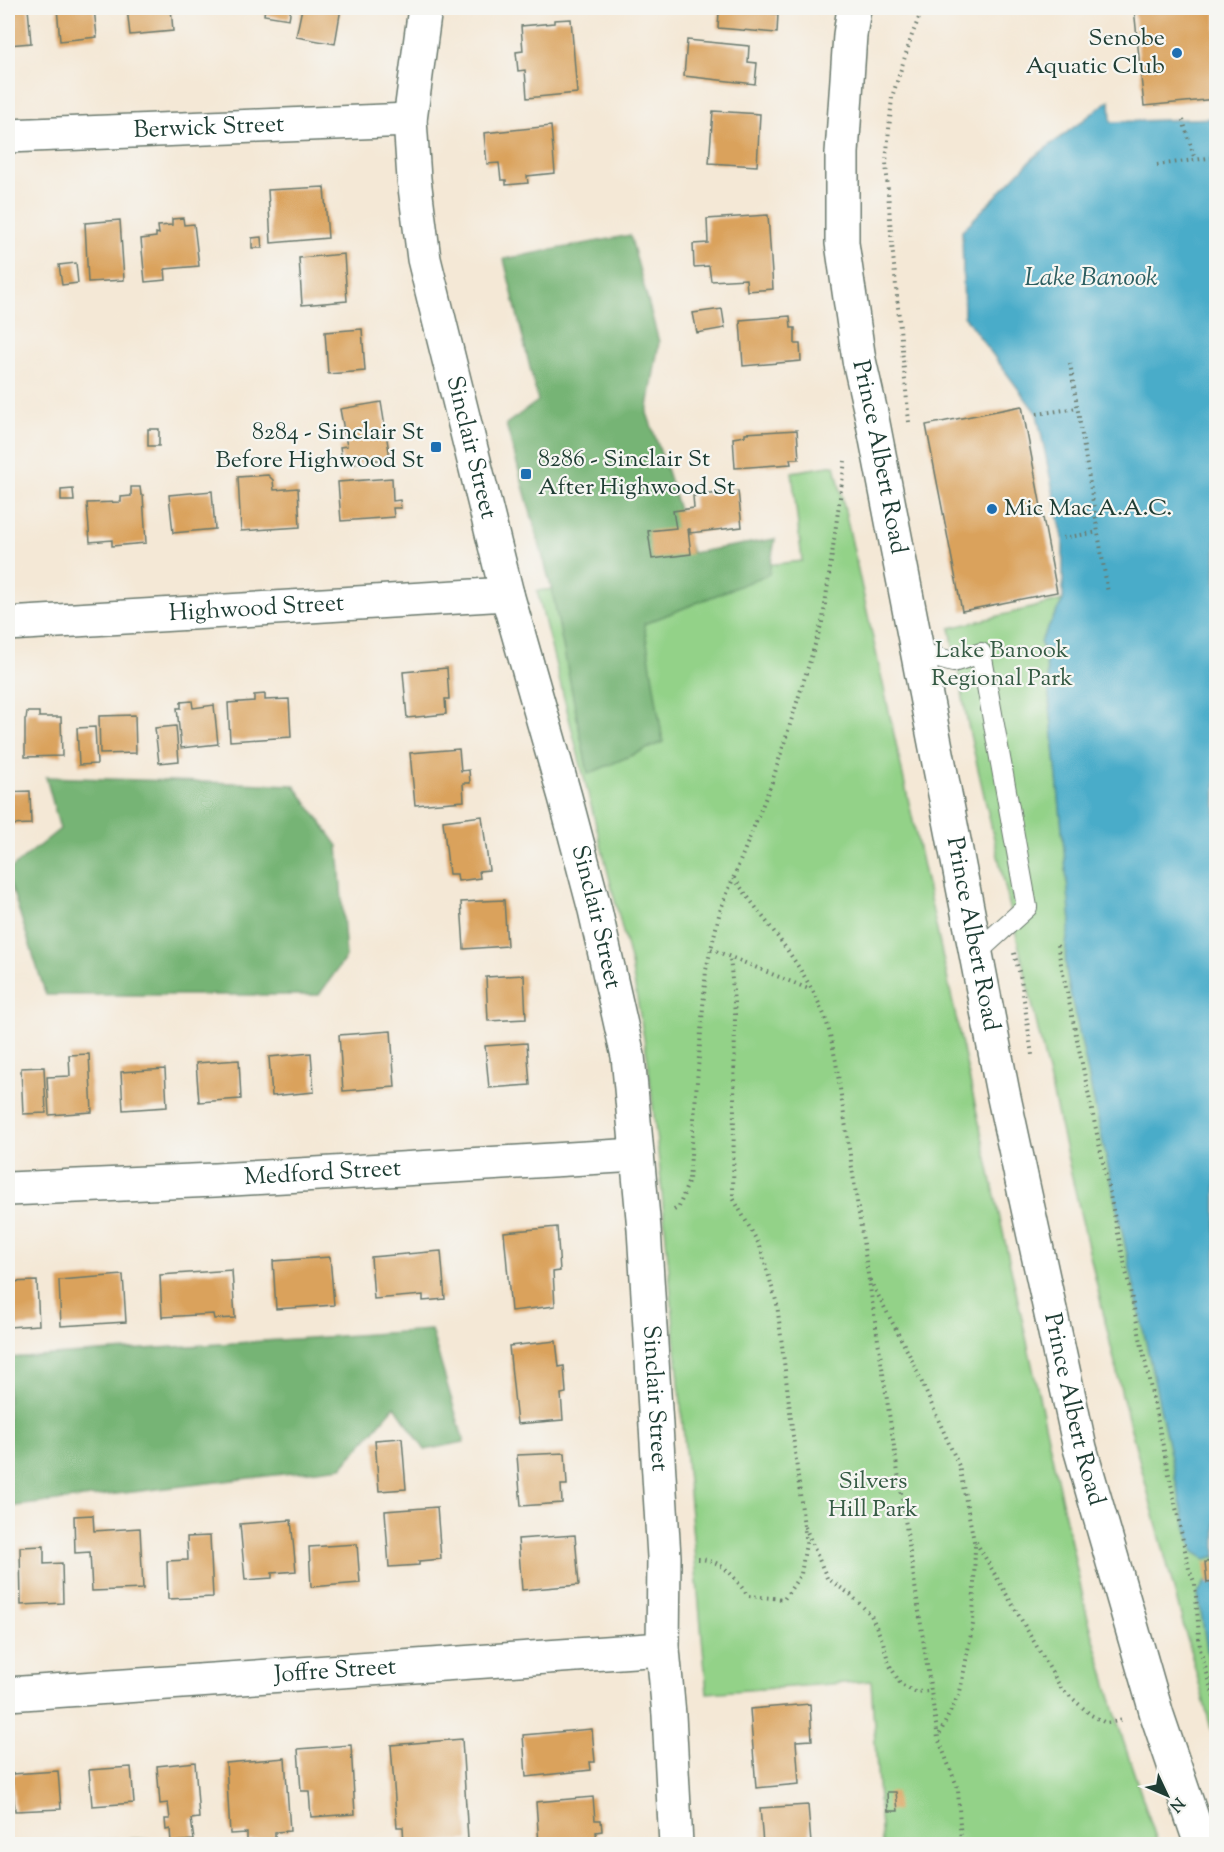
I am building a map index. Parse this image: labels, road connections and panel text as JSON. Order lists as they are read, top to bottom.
{
  "streets": {
    "street": [
      "Berwick Street",
      "Sinclair Street",
      "Prince Albert Road",
      "Highwood Street",
      "Medford Street",
      "Joffre Street"
    ]
  },
  "crossings": [
    ["Berwick Street", "Sinclair Street"],
    ["Sinclair Street", "Highwood Street"],
    ["Sinclair Street", "Medford Street"],
    ["Sinclair Street", "Joffre Street"]
  ],
  "water": ["Lake Banook"],
  "parks": ["Lake Banook Regional Park", "Silvers Hill Park"],
  "places": {
    "other": ["Senobe Aquatic Club", "Mic Mac A.A.C."],
    "transit": ["8284 - Sinclair St Before Highwood St", "8286 - Sinclair St After Highwood St"]
  },
  "north": "bottom right"
}
